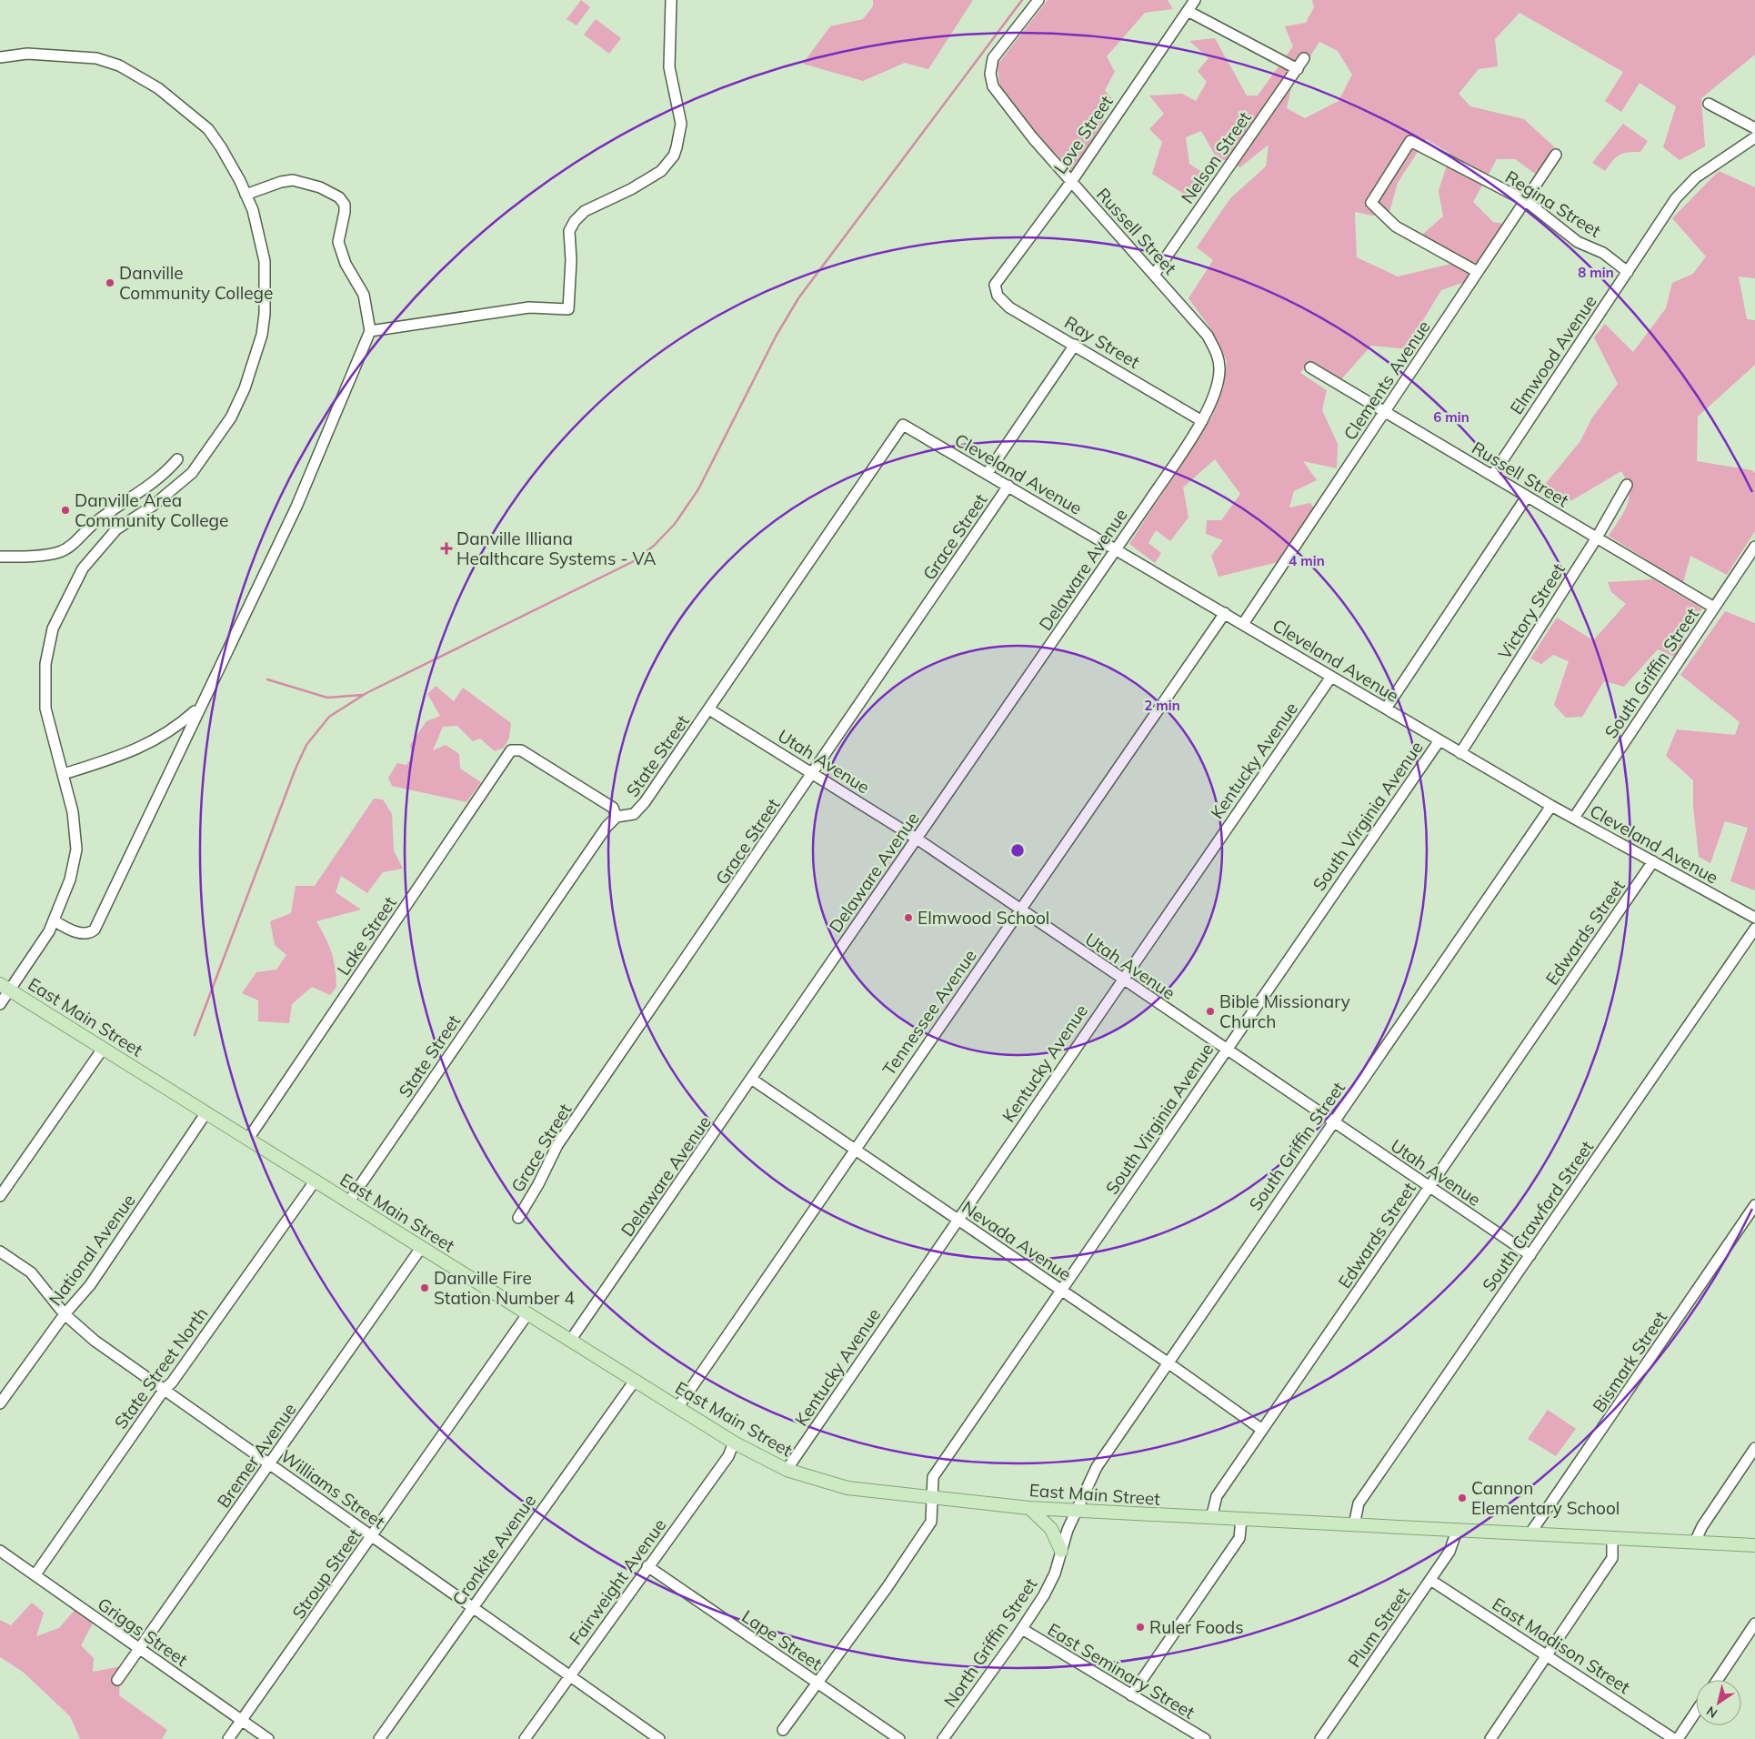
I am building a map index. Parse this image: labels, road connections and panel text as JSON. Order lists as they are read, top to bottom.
{
  "streets": {
    "main road": ["East Main Street"],
    "street": [
      "Love Street",
      "Nelson Street",
      "Regina Street",
      "Russell Street",
      "Ray Street",
      "Elmwood Avenue",
      "Clements Avenue",
      "Cleveland Avenue",
      "Grace Street",
      "Delaware Avenue",
      "Victory Street",
      "South Griffin Street",
      "State Street",
      "Kentucky Avenue",
      "Utah Avenue",
      "South Virginia Avenue",
      "Edwards Street",
      "Lake Street",
      "Tennessee Avenue",
      "South Crawford Street",
      "Nevada Avenue",
      "National Avenue",
      "Bismark Street",
      "State Street North",
      "Bremer Avenue",
      "Williams Street",
      "Cronkite Avenue",
      "Stroup Street",
      "Fairweight Avenue",
      "Plum Street",
      "Griggs Street",
      "Lape Street",
      "North Griffin Street",
      "East Madison Street",
      "East Seminary Street"
    ]
  },
  "crossings": [
    ["Love Street", "Russell Street"],
    ["Love Street", "Ray Street"],
    ["Nelson Street", "Russell Street"],
    ["Regina Street", "Elmwood Avenue"],
    ["Regina Street", "Clements Avenue"],
    ["Russell Street", "Ray Street"],
    ["Russell Street", "Elmwood Avenue"],
    ["Russell Street", "Clements Avenue"],
    ["Russell Street", "Delaware Avenue"],
    ["Russell Street", "Victory Street"],
    ["Russell Street", "South Griffin Street"],
    ["Ray Street", "Grace Street"],
    ["Ray Street", "Delaware Avenue"],
    ["Clements Avenue", "Cleveland Avenue"],
    ["Cleveland Avenue", "Grace Street"],
    ["Cleveland Avenue", "Delaware Avenue"],
    ["Cleveland Avenue", "Victory Street"],
    ["Cleveland Avenue", "South Griffin Street"],
    ["Cleveland Avenue", "State Street"],
    ["Cleveland Avenue", "Kentucky Avenue"],
    ["Cleveland Avenue", "South Virginia Avenue"],
    ["Cleveland Avenue", "Edwards Street"],
    ["Cleveland Avenue", "Tennessee Avenue"],
    ["Grace Street", "Utah Avenue"],
    ["Delaware Avenue", "Utah Avenue"],
    ["Delaware Avenue", "East Main Street"],
    ["Delaware Avenue", "Nevada Avenue"],
    ["South Griffin Street", "Utah Avenue"],
    ["South Griffin Street", "East Main Street"],
    ["South Griffin Street", "Nevada Avenue"],
    ["South Griffin Street", "North Griffin Street"],
    ["State Street", "Utah Avenue"],
    ["State Street", "Lake Street"],
    ["State Street", "East Main Street"],
    ["Kentucky Avenue", "Utah Avenue"],
    ["Kentucky Avenue", "East Main Street"],
    ["Kentucky Avenue", "Nevada Avenue"],
    ["Utah Avenue", "South Virginia Avenue"],
    ["Utah Avenue", "Edwards Street"],
    ["Utah Avenue", "Tennessee Avenue"],
    ["Utah Avenue", "South Crawford Street"],
    ["South Virginia Avenue", "East Main Street"],
    ["South Virginia Avenue", "Nevada Avenue"],
    ["South Virginia Avenue", "Lape Street"],
    ["Edwards Street", "East Main Street"],
    ["Edwards Street", "Nevada Avenue"],
    ["Lake Street", "East Main Street"],
    ["Tennessee Avenue", "East Main Street"],
    ["Tennessee Avenue", "Nevada Avenue"],
    ["East Main Street", "South Crawford Street"],
    ["East Main Street", "National Avenue"],
    ["East Main Street", "Bismark Street"],
    ["East Main Street", "State Street North"],
    ["East Main Street", "Bremer Avenue"],
    ["East Main Street", "Cronkite Avenue"],
    ["East Main Street", "Stroup Street"],
    ["East Main Street", "Fairweight Avenue"],
    ["East Main Street", "Plum Street"],
    ["East Main Street", "North Griffin Street"],
    ["National Avenue", "Williams Street"],
    ["State Street North", "Williams Street"],
    ["State Street North", "Griggs Street"],
    ["Bremer Avenue", "Williams Street"],
    ["Bremer Avenue", "Griggs Street"],
    ["Williams Street", "Cronkite Avenue"],
    ["Williams Street", "Stroup Street"],
    ["Williams Street", "Fairweight Avenue"],
    ["Stroup Street", "Griggs Street"],
    ["Fairweight Avenue", "Lape Street"],
    ["Plum Street", "East Madison Street"],
    ["North Griffin Street", "East Seminary Street"]
  ],
  "places": {
    "other": [
      "Danville Community College",
      "Danville Area Community College",
      "Elmwood School",
      "Bible Missionary Church",
      "Danville Fire Station Number 4",
      "Cannon Elementary School",
      "Ruler Foods"
    ],
    "health": ["Danville Illiana Healthcare Systems - VA"]
  },
  "north": "bottom left",
  "rings": [
    "8 min",
    "6 min",
    "4 min",
    "2 min"
  ]
}
